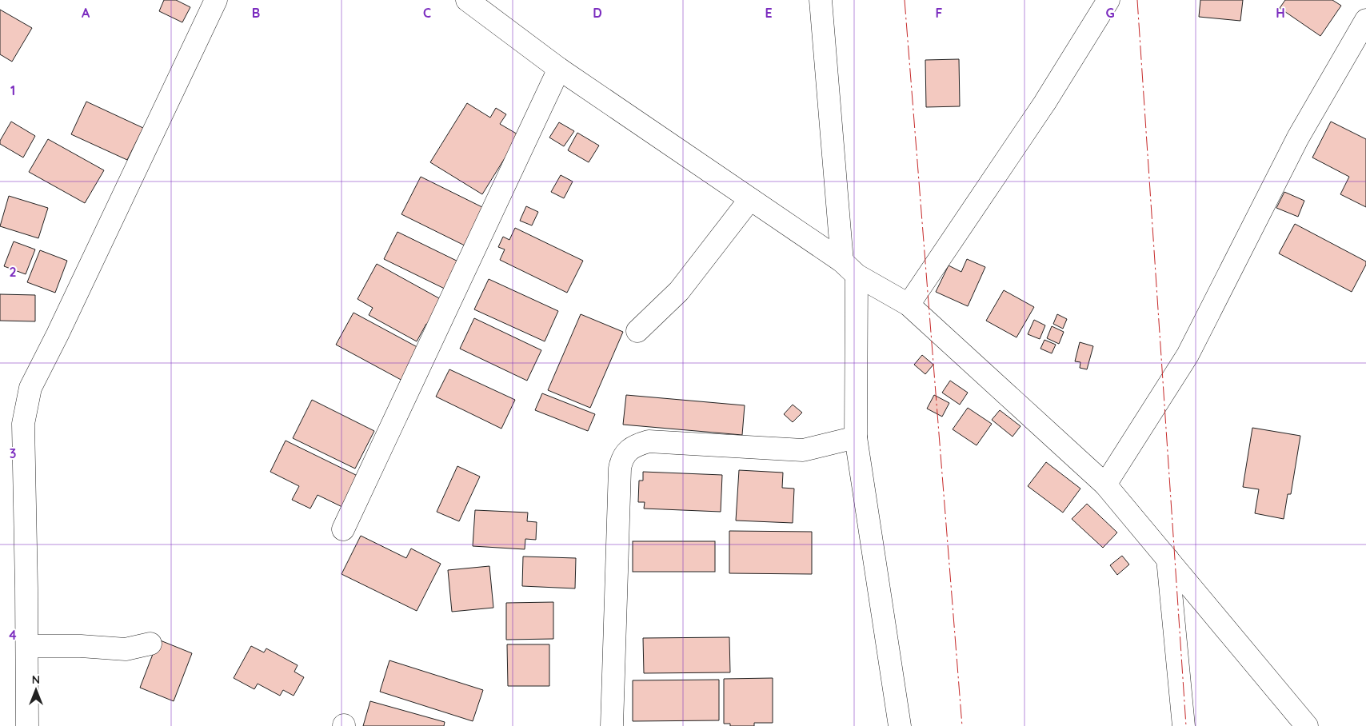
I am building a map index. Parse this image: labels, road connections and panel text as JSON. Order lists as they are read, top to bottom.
{
  "north": "top",
  "grid": {
    "columns": [
      "A",
      "B",
      "C",
      "D",
      "E",
      "F",
      "G",
      "H"
    ],
    "rows": [
      "1",
      "2",
      "3",
      "4"
    ]
  }
}
